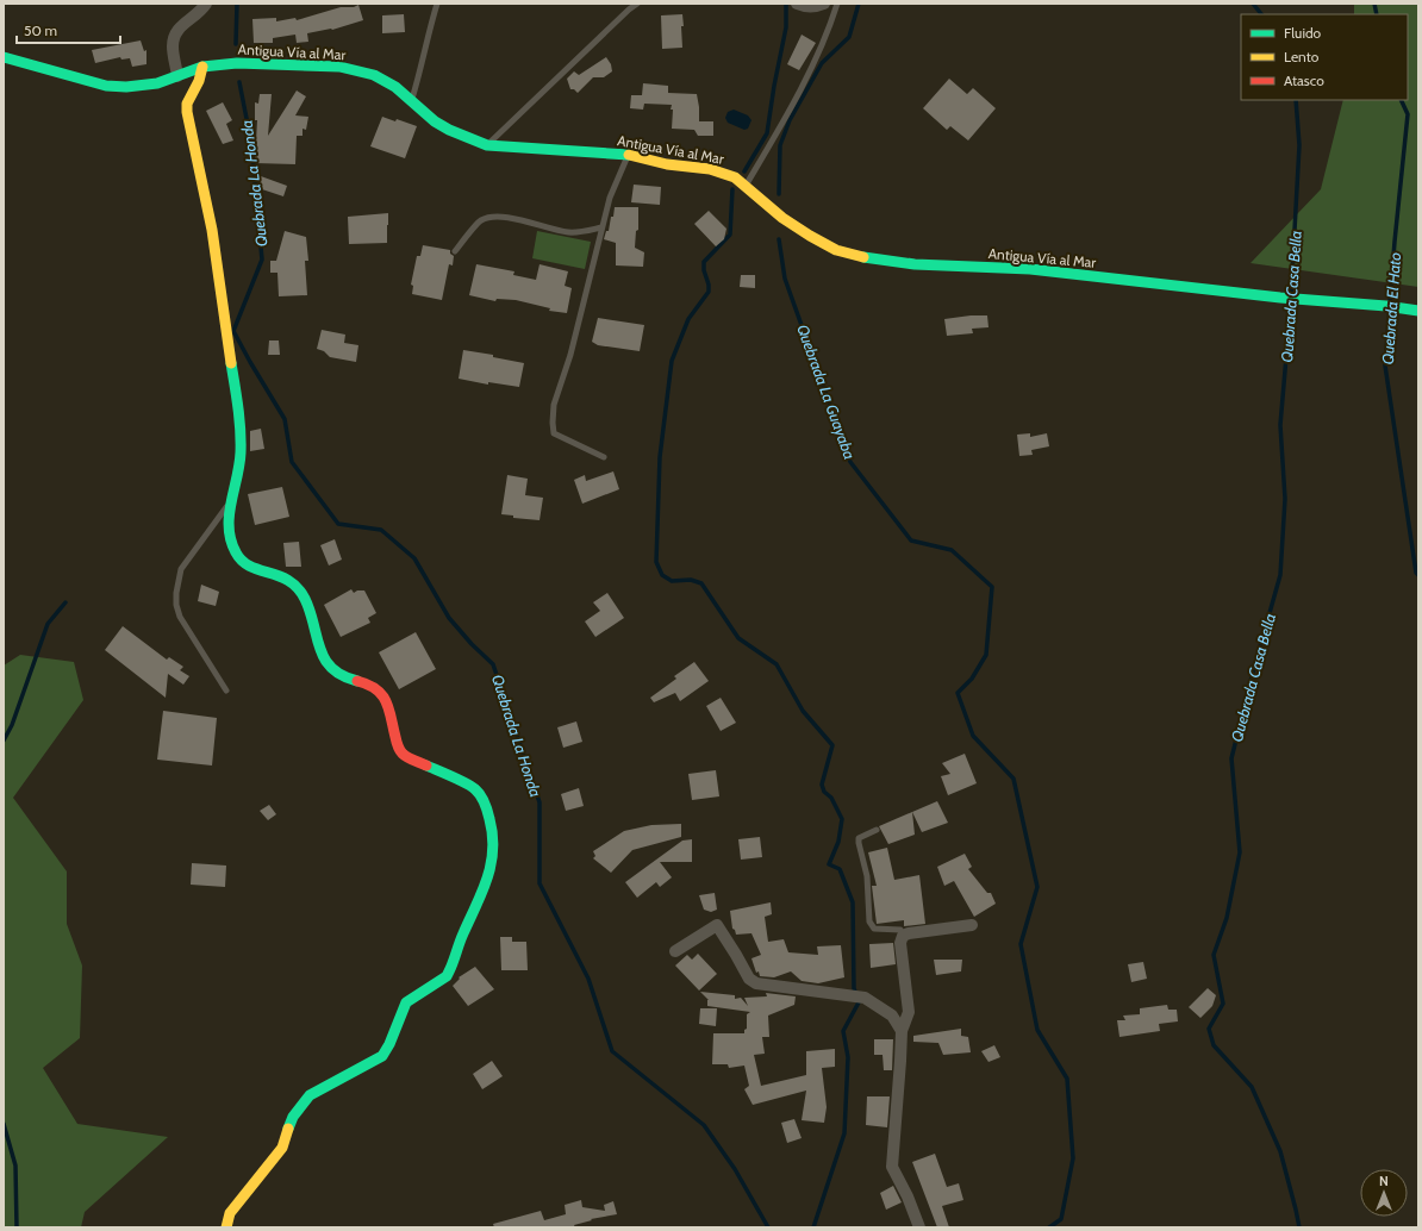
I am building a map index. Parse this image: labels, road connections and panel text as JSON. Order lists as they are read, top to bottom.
{
  "streets": {
    "main road": ["Antigua Vía al Mar"]
  },
  "water": [
    "Quebrada La Honda",
    "Quebrada Casa Bella",
    "Quebrada El Hato",
    "Quebrada La Guayaba"
  ],
  "legend": ["Fluido", "Lento", "Atasco"],
  "scale_bar": "50 m",
  "north": "top"
}
